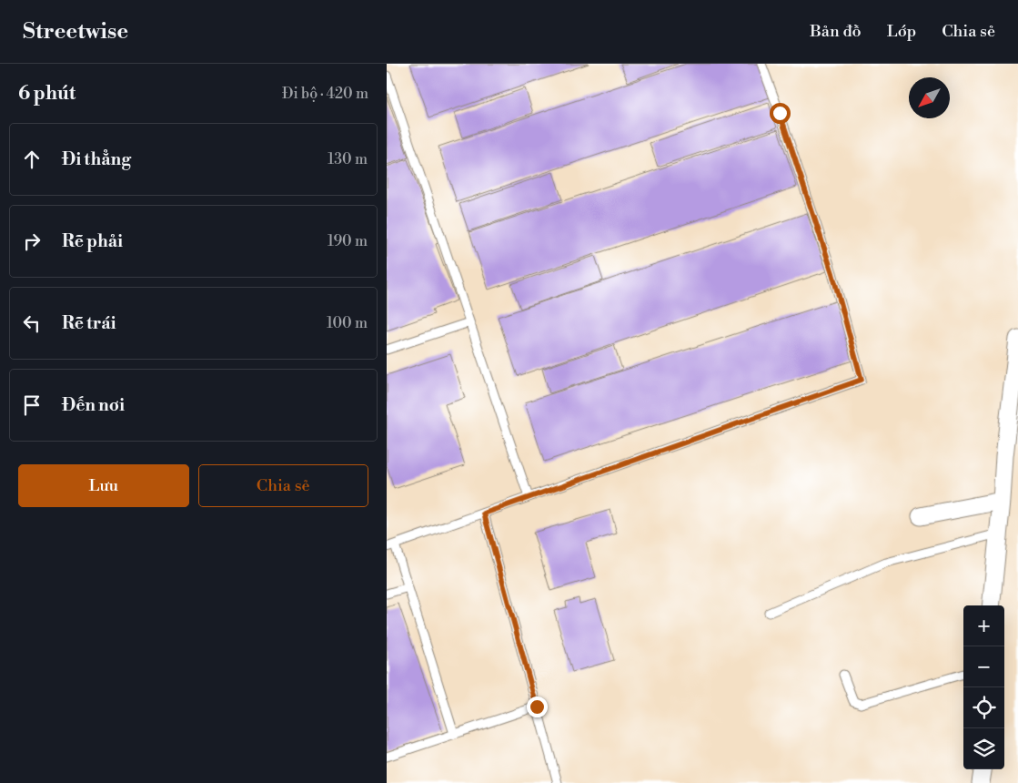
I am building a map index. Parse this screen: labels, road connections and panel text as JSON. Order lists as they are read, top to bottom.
{
  "north": "bottom left",
  "page": {
    "header": "Streetwise",
    "nav": ["Bản đồ", "Lớp", "Chia sẻ"],
    "heading": ["6 phút", "Đi bộ · 420 m"],
    "list": [
      ["Đi thẳng", "130 m"],
      ["Rẽ phải", "190 m"],
      ["Rẽ trái", "100 m"],
      "Đến nơi"
    ],
    "buttons": ["Lưu", "Chia sẻ"],
    "map_buttons": ["+", "−"]
  }
}
